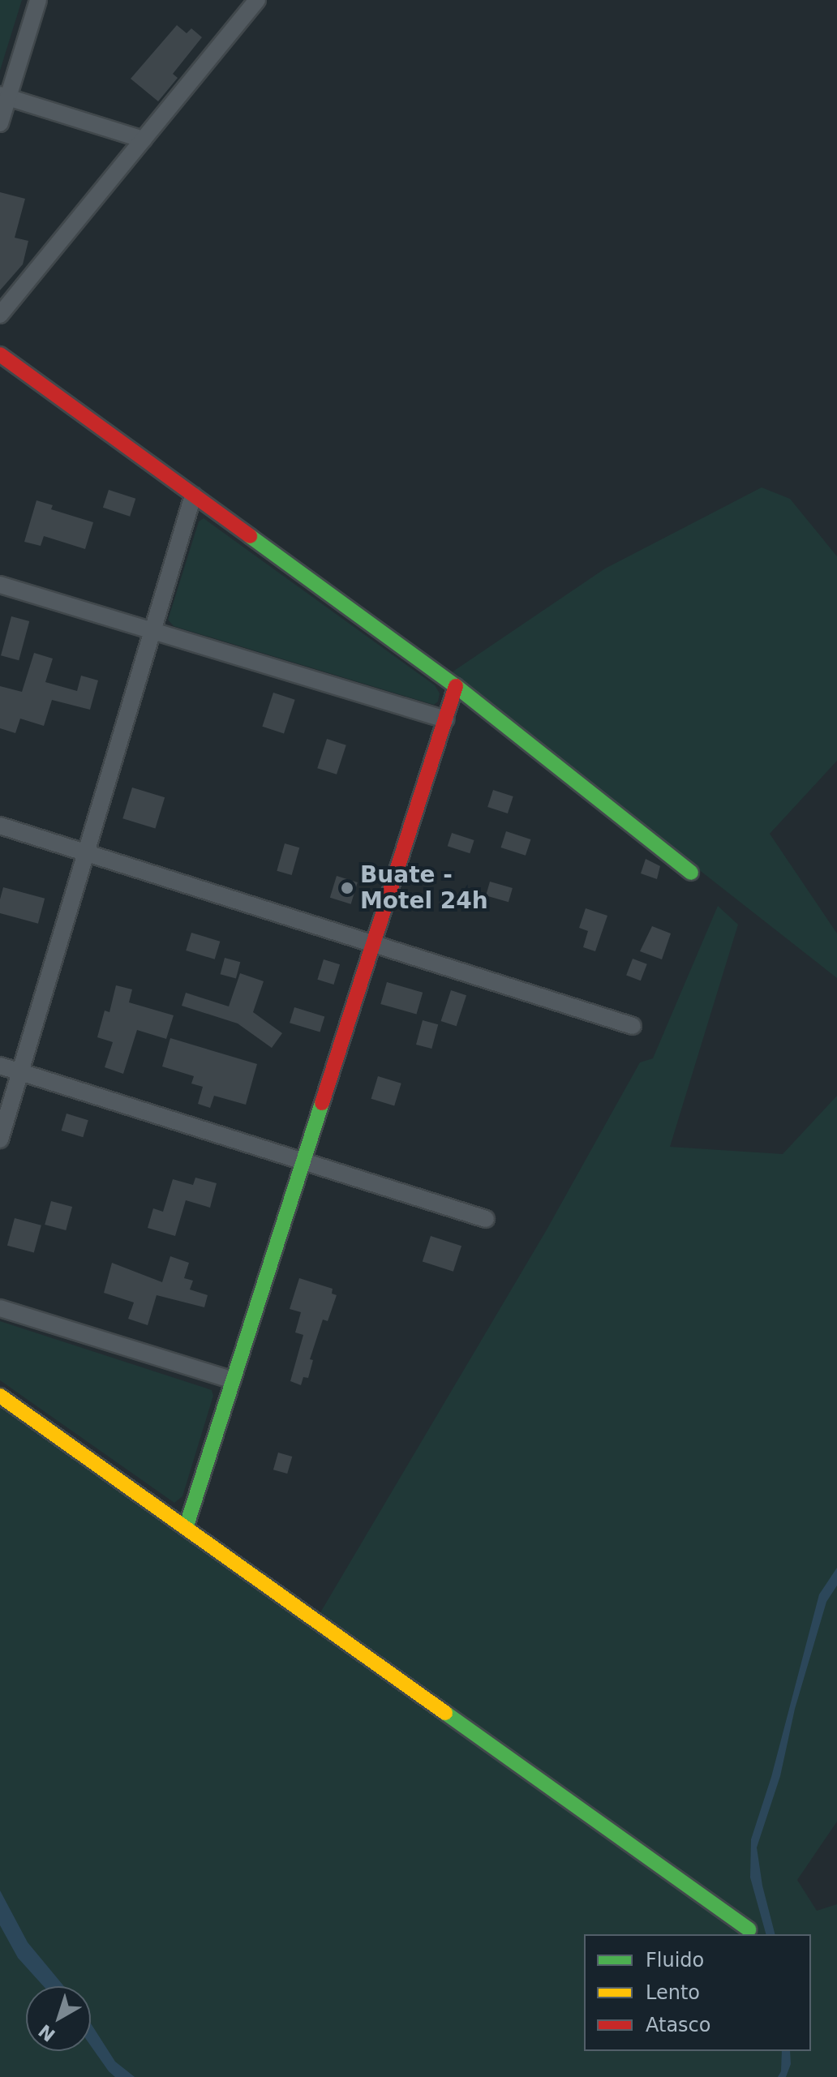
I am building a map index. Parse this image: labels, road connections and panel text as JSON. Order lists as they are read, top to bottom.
{
  "places": ["Buate - Motel 24h"],
  "legend": ["Fluido", "Lento", "Atasco"],
  "north": "bottom left"
}
